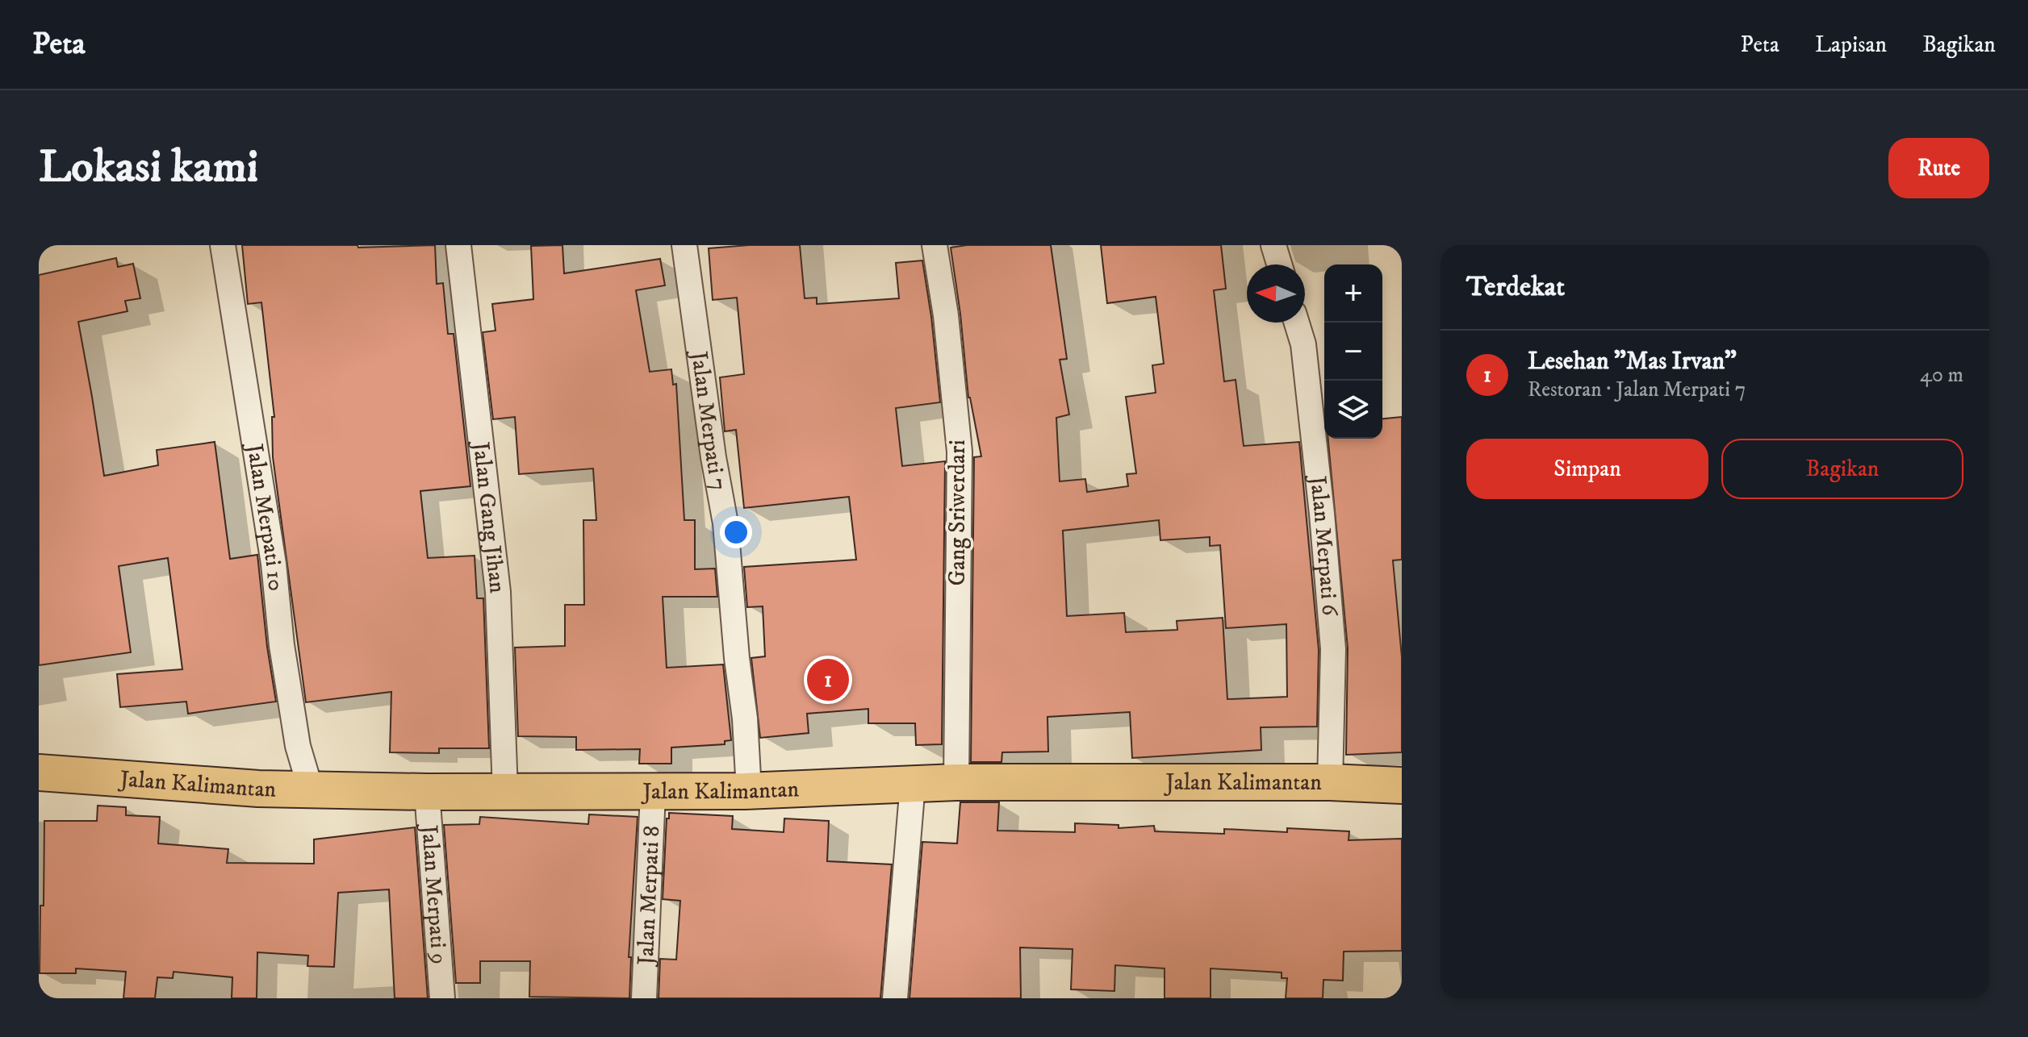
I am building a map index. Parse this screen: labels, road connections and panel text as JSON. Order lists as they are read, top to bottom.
{
  "streets": {
    "main road": ["Jalan Kalimantan"],
    "street": [
      "Jalan Merpati 7",
      "Gang Sriwerdari",
      "Jalan Merpati 10",
      "Jalan Gang Jihan",
      "Jalan Merpati 6",
      "Jalan Merpati 9",
      "Jalan Merpati 8"
    ]
  },
  "crossings": [
    ["Jalan Merpati 7", "Jalan Kalimantan"],
    ["Gang Sriwerdari", "Jalan Kalimantan"],
    ["Jalan Merpati 10", "Jalan Kalimantan"],
    ["Jalan Gang Jihan", "Jalan Kalimantan"],
    ["Jalan Merpati 6", "Jalan Kalimantan"],
    ["Jalan Kalimantan", "Jalan Merpati 9"],
    ["Jalan Kalimantan", "Jalan Merpati 8"]
  ],
  "north": "left",
  "page": {
    "header": "Peta",
    "nav": ["Peta", "Lapisan", "Bagikan"],
    "buttons": [
      "Rute",
      ["Simpan", "Bagikan"]
    ],
    "title": "Lokasi kami",
    "heading": "Terdekat",
    "map_buttons": ["+", "−"],
    "list": [
      {
        "mark": "1",
        "name": "Lesehan \"Mas Irvan\"",
        "note": "Restoran · Jalan Merpati 7",
        "value": "40 m"
      }
    ],
    "pins": "1"
  }
}
